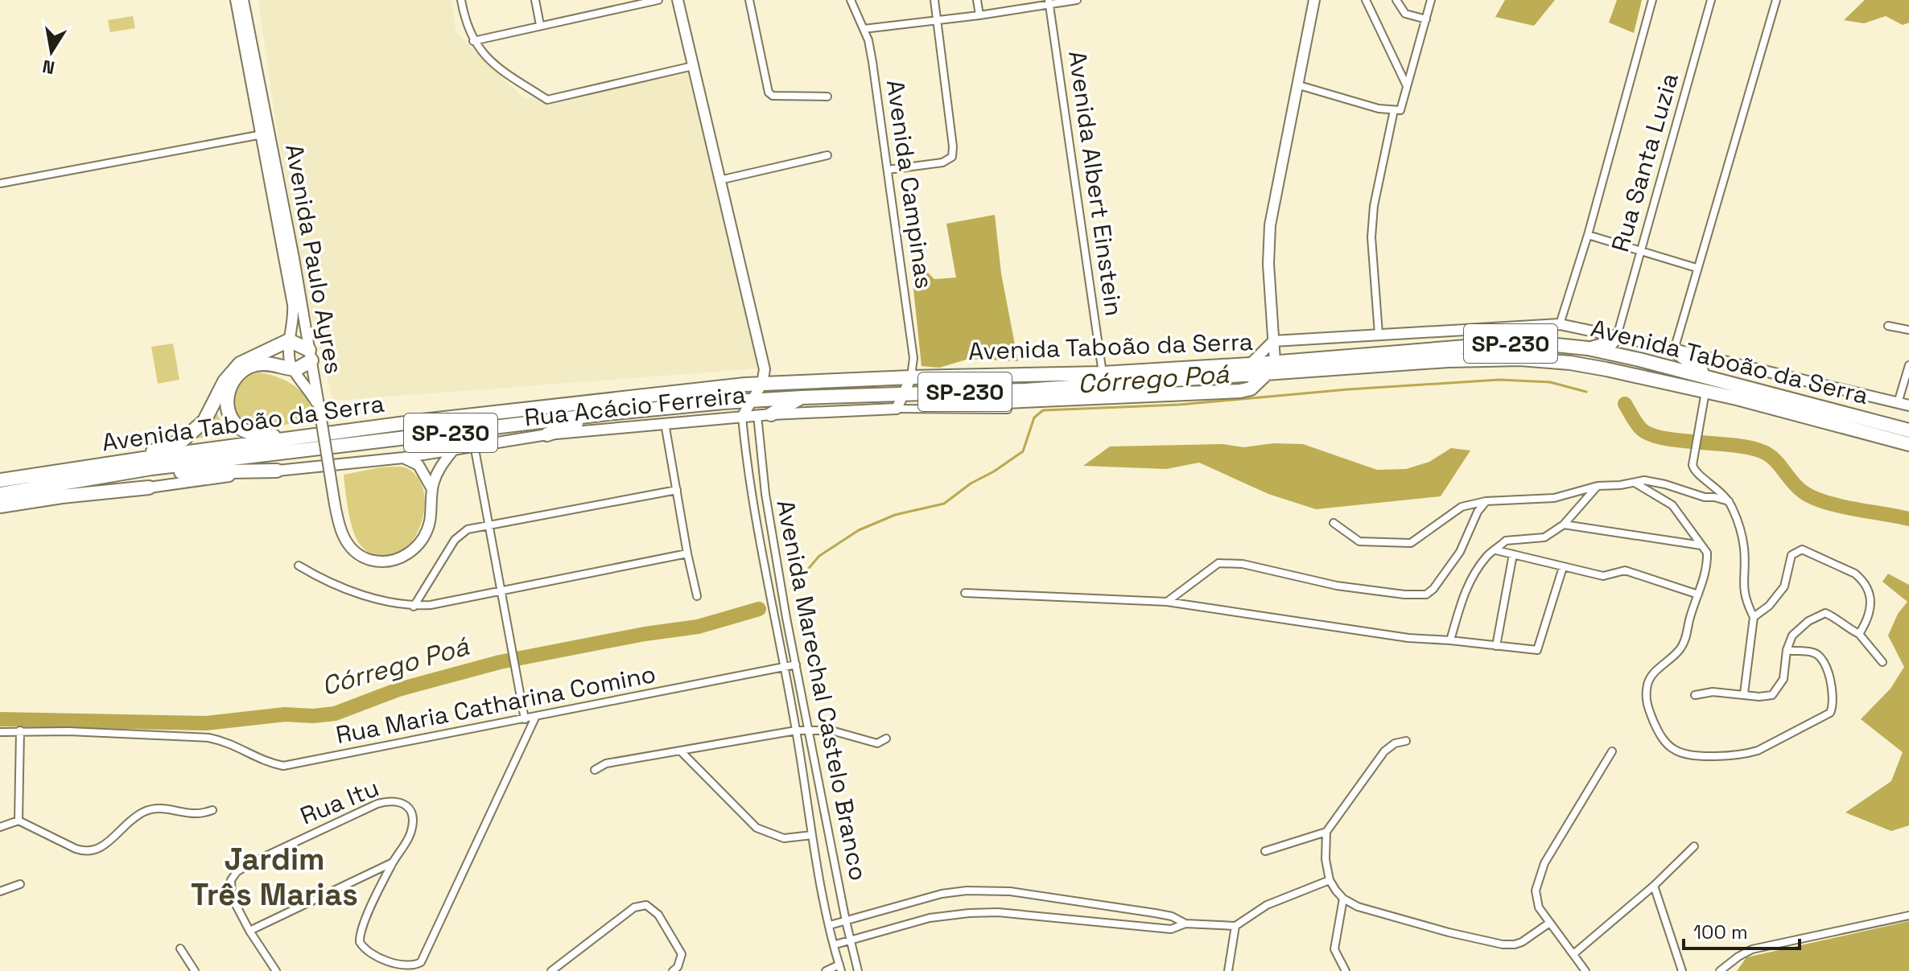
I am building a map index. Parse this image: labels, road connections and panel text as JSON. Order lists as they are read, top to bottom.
{
  "streets": {
    "highway": ["SP-230", "Avenida Taboão da Serra"],
    "main road": ["Avenida Paulo Ayres", "Rua Acácio Ferreira"],
    "street": [
      "Rua Santa Luzia",
      "Avenida Albert Einstein",
      "Avenida Campinas",
      "Avenida Marechal Castelo Branco",
      "Rua Maria Catharina Comino",
      "Rua Itu"
    ]
  },
  "crossings": [
    ["Avenida Albert Einstein", "Avenida Taboão da Serra"],
    ["Avenida Campinas", "Avenida Taboão da Serra"],
    ["Rua Acácio Ferreira", "Avenida Marechal Castelo Branco"],
    ["Avenida Marechal Castelo Branco", "Rua Maria Catharina Comino"]
  ],
  "districts": ["Jardim Três Marias"],
  "water": ["Córrego Poá"],
  "scale_bar": "100 m",
  "north": "bottom"
}
